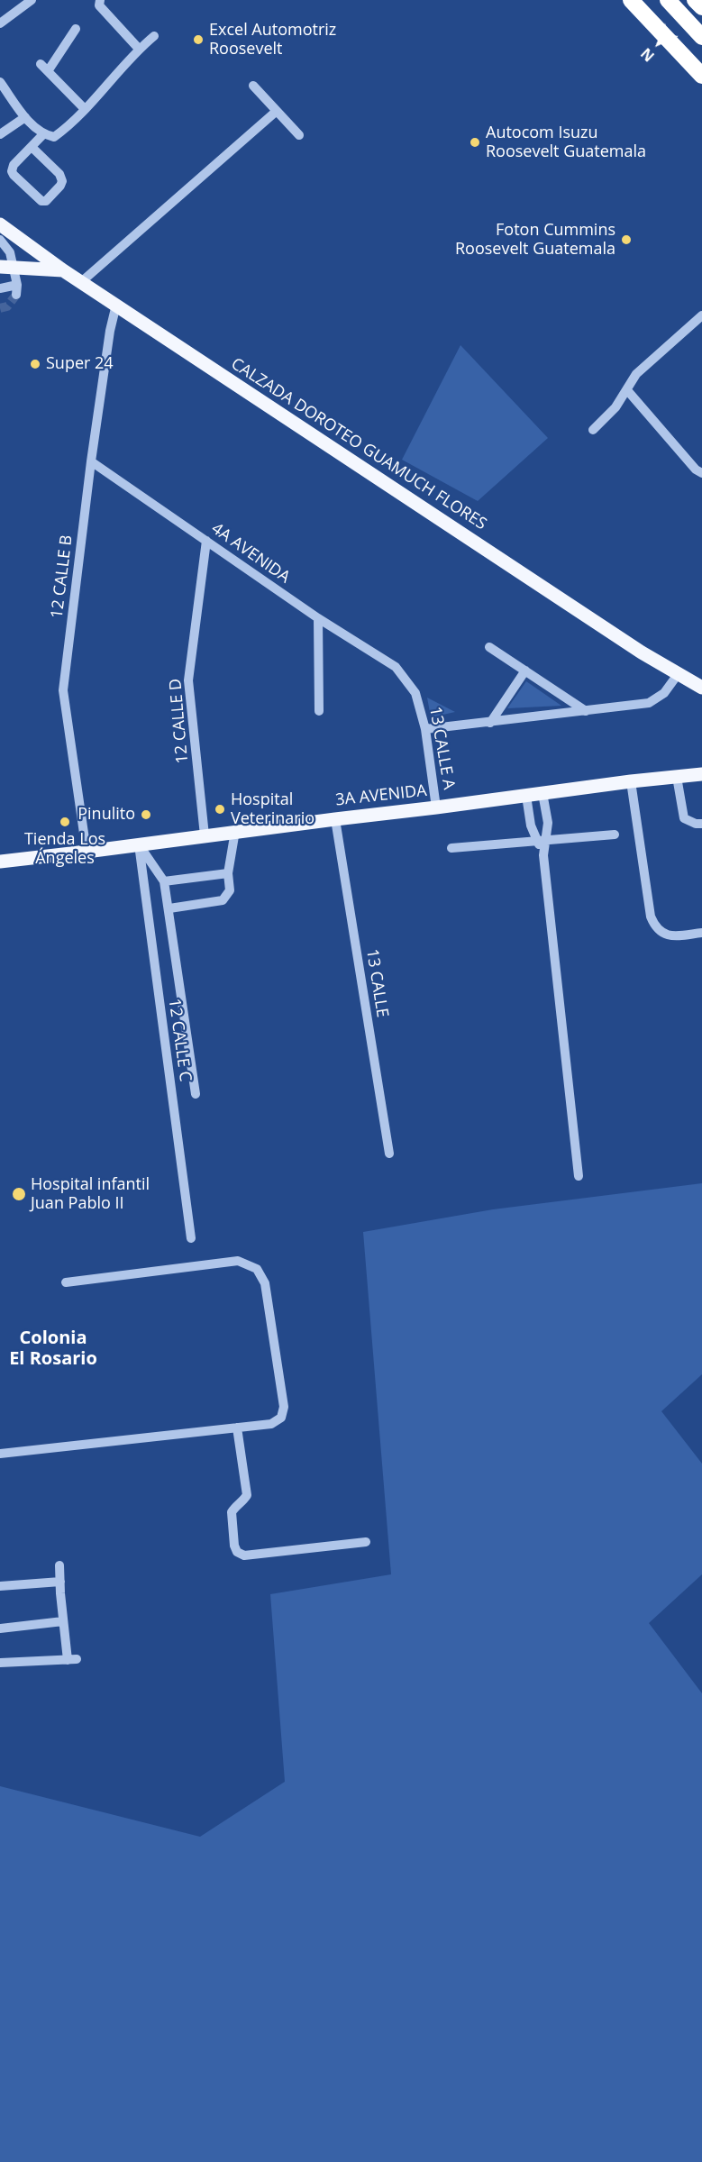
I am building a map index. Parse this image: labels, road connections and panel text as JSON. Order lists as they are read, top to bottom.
{
  "streets": {
    "main road": ["CALZADA DOROTEO GUAMUCH FLORES", "3A AVENIDA"],
    "street": [
      "4A AVENIDA",
      "12 CALLE B",
      "12 CALLE D",
      "13 CALLE A",
      "13 CALLE",
      "12 CALLE C"
    ]
  },
  "crossings": [
    ["CALZADA DOROTEO GUAMUCH FLORES", "12 CALLE B"],
    ["4A AVENIDA", "12 CALLE B"],
    ["4A AVENIDA", "12 CALLE D"],
    ["4A AVENIDA", "13 CALLE A"],
    ["12 CALLE B", "3A AVENIDA"],
    ["12 CALLE D", "3A AVENIDA"],
    ["13 CALLE A", "3A AVENIDA"],
    ["3A AVENIDA", "13 CALLE"],
    ["3A AVENIDA", "12 CALLE C"]
  ],
  "districts": ["Colonia El Rosario"],
  "places": [
    "Excel Automotriz Roosevelt",
    "Autocom Isuzu Roosevelt Guatemala",
    "Foton Cummins Roosevelt Guatemala",
    "Super 24",
    "Hospital Veterinario",
    "Pinulito",
    "Tienda Los Ángeles",
    "Hospital infantil Juan Pablo II"
  ],
  "north": "bottom left"
}
